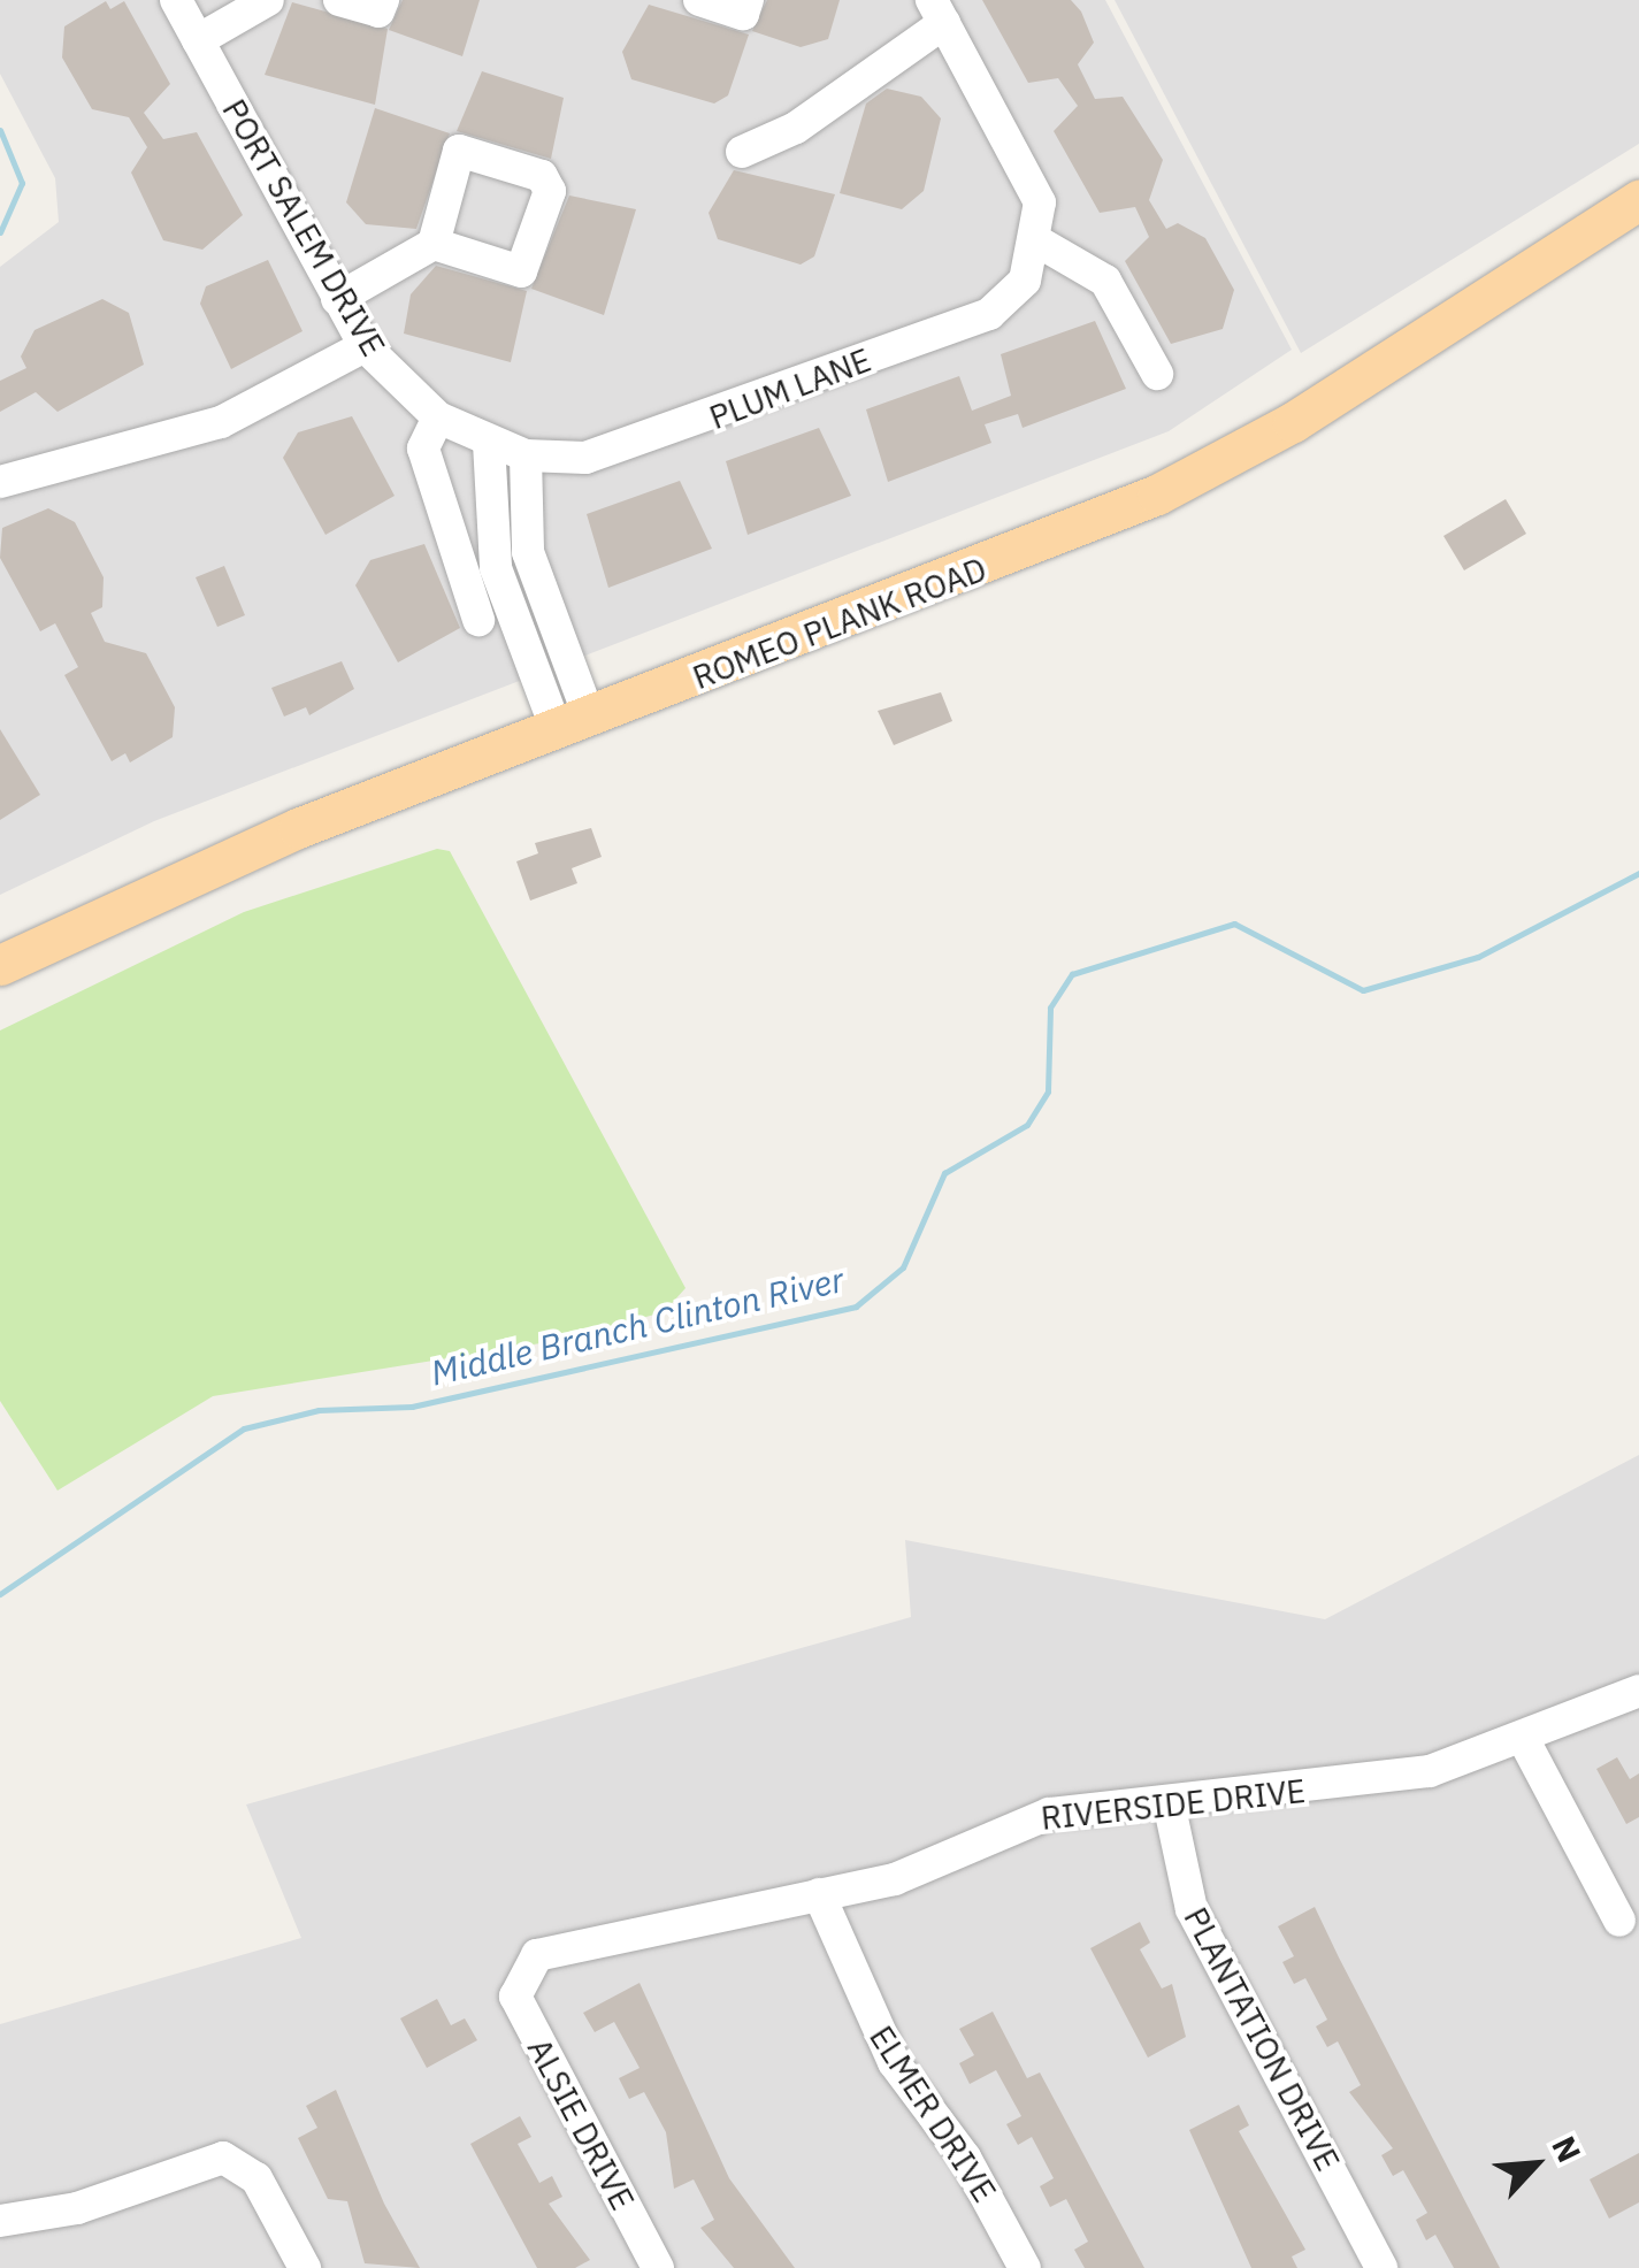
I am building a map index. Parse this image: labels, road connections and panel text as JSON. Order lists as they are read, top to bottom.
{
  "streets": {
    "main road": ["ROMEO PLANK ROAD"],
    "street": [
      "PORT SALEM DRIVE",
      "PLUM LANE",
      "RIVERSIDE DRIVE",
      "PLANTATION DRIVE",
      "ELMER DRIVE",
      "ALSIE DRIVE"
    ]
  },
  "crossings": [
    ["PORT SALEM DRIVE", "PLUM LANE"],
    ["RIVERSIDE DRIVE", "PLANTATION DRIVE"],
    ["RIVERSIDE DRIVE", "ELMER DRIVE"],
    ["RIVERSIDE DRIVE", "ALSIE DRIVE"]
  ],
  "water": ["Middle Branch Clinton River"],
  "north": "top right"
}
